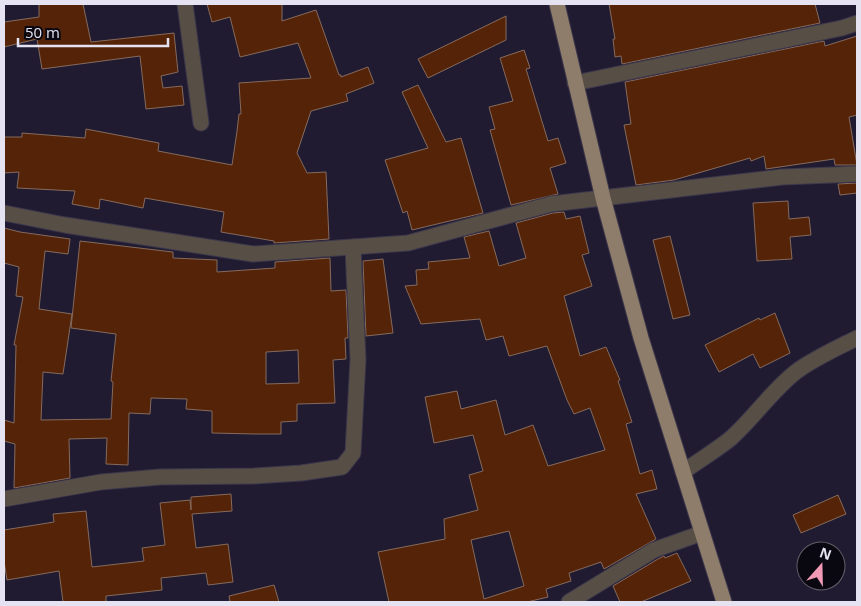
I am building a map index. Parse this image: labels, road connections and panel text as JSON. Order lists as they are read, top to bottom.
{
  "scale_bar": "50 m",
  "north": "top"
}
